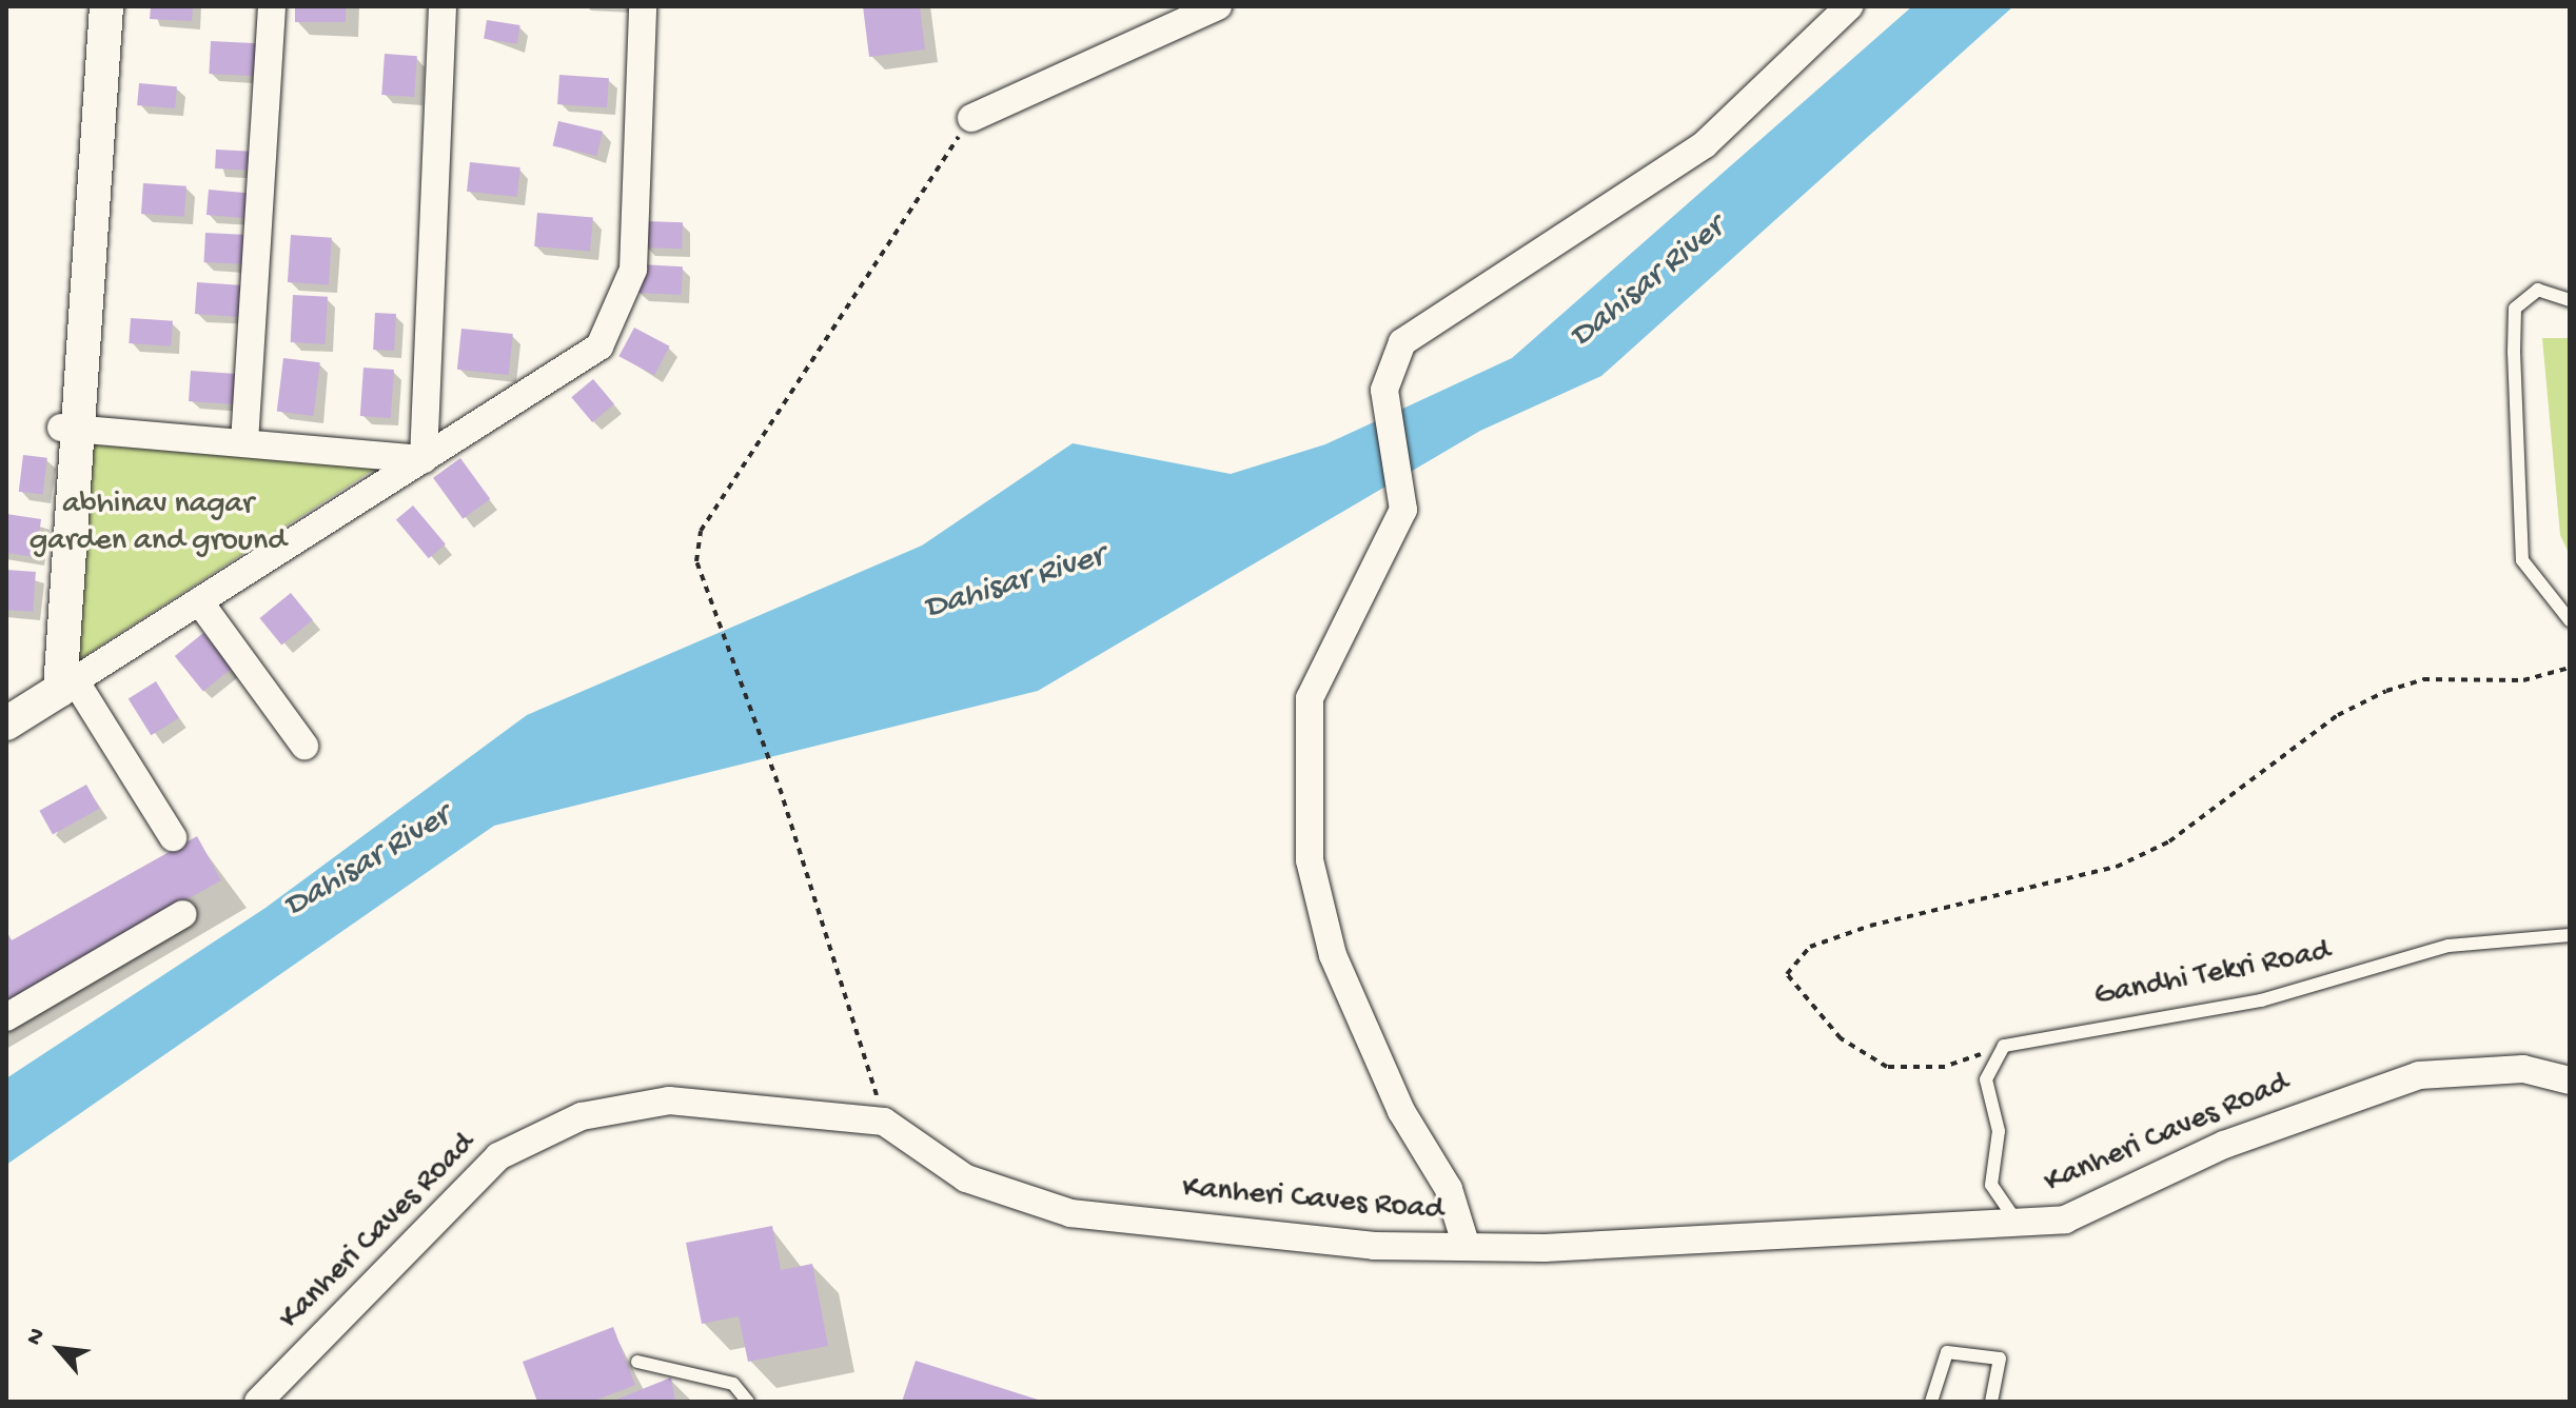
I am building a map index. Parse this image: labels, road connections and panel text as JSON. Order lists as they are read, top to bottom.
{
  "streets": {
    "street": ["Kanheri Caves Road"],
    "lane": ["Gandhi Tekri Road"]
  },
  "water": ["Dahisar River"],
  "parks": ["abhinav nagar garden and ground"],
  "north": "top left"
}
